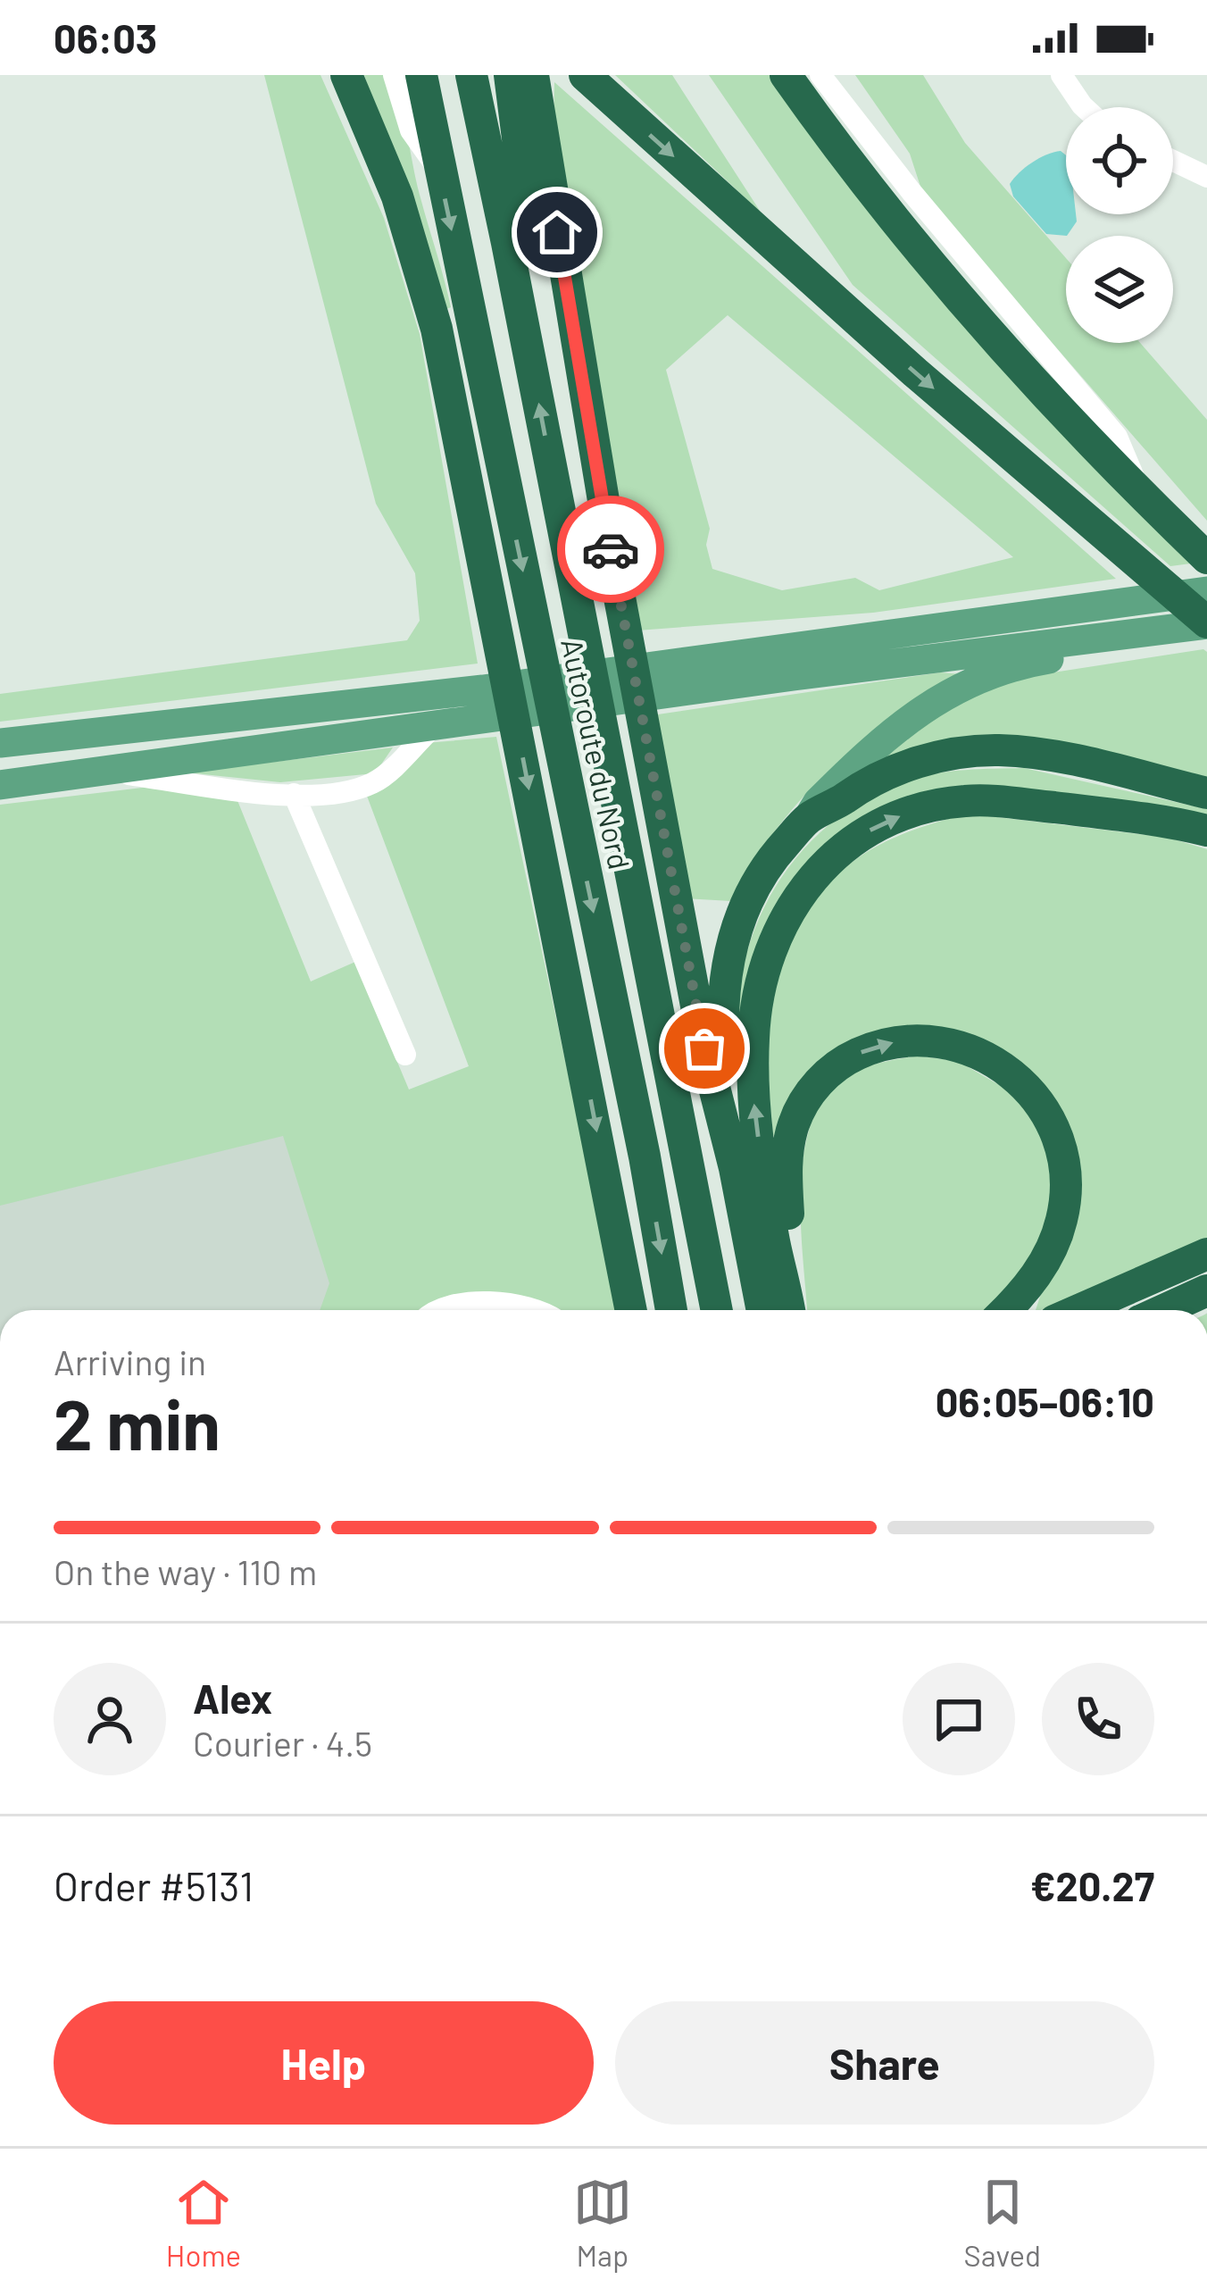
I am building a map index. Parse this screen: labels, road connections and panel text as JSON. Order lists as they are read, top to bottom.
{
  "streets": {
    "highway": ["Autoroute du Nord"]
  },
  "page": {
    "status": "06:03",
    "heading": ["2 min", "Arriving in", "06:05–06:10"],
    "panel": [
      "Alex",
      "Courier · 4.5",
      "Order #5131",
      "€20.27"
    ],
    "bar": "On the way · 110 m",
    "buttons": ["Help", "Share"],
    "tabs": ["Home", "Map", "Saved"]
  }
}
